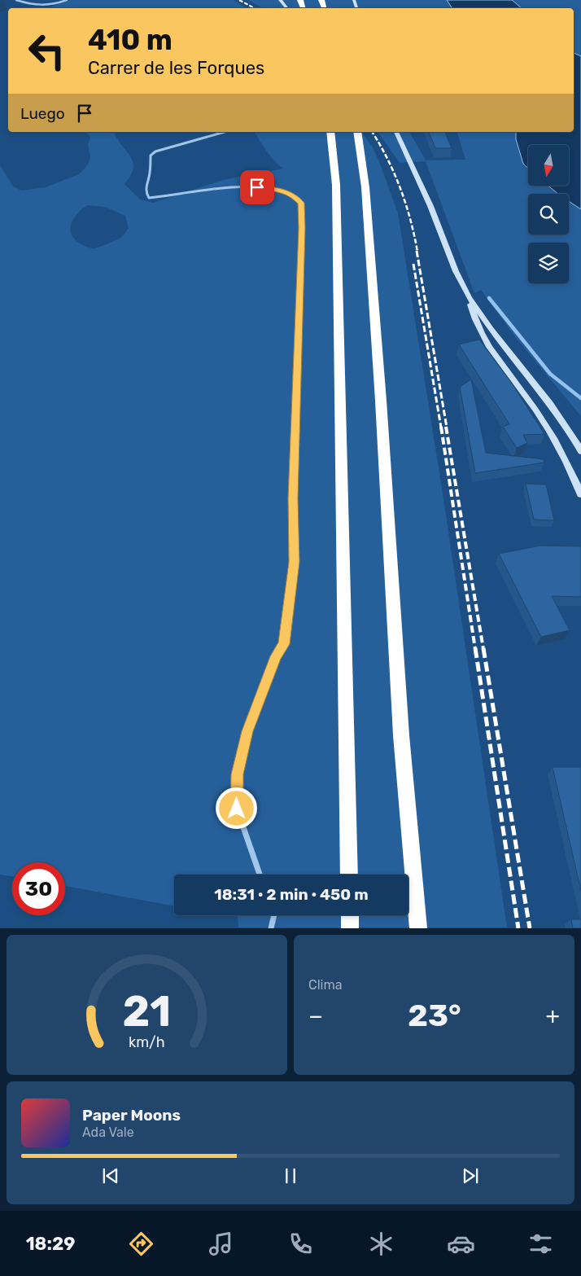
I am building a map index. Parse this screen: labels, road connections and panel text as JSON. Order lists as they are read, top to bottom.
{
  "north": "bottom",
  "page": {
    "turn": ["410 m", "Carrer de les Forques"],
    "then": "Luego",
    "limit": "30",
    "trip": "18:31 · 2 min · 450 m",
    "tile": "Clima",
    "heat": ["−", "23°", "+"],
    "song": ["Paper Moons", "Ada Vale"],
    "tabs": "18:29",
    "gauge": ["21", "km/h"]
  }
}
